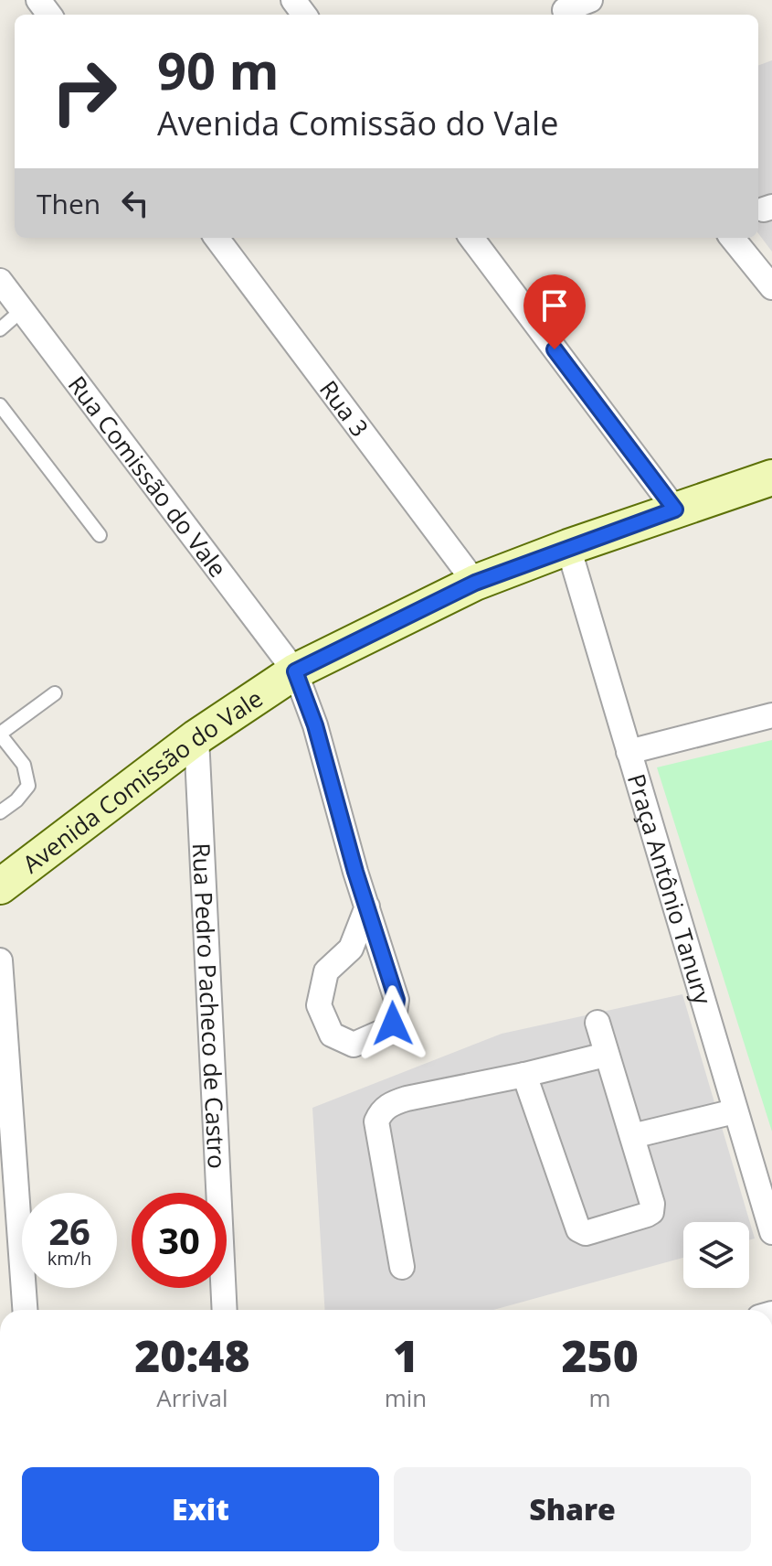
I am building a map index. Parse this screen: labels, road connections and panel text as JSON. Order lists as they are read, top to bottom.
{
  "streets": {
    "street": [
      "Rua 3",
      "Rua Comissão do Vale",
      "Avenida Comissão do Vale",
      "Praça Antônio Tanury",
      "Rua Pedro Pacheco de Castro"
    ]
  },
  "crossings": [
    ["Rua 3", "Avenida Comissão do Vale"],
    ["Rua Comissão do Vale", "Avenida Comissão do Vale"],
    ["Avenida Comissão do Vale", "Praça Antônio Tanury"],
    ["Avenida Comissão do Vale", "Rua Pedro Pacheco de Castro"]
  ],
  "page": {
    "turn": ["90 m", "Avenida Comissão do Vale"],
    "then": "Then",
    "speed": "26 km/h",
    "limit": "30",
    "eta": [
      "20:48",
      "Arrival",
      "1",
      "min",
      "250",
      "m"
    ],
    "buttons": ["Exit", "Share"]
  }
}
